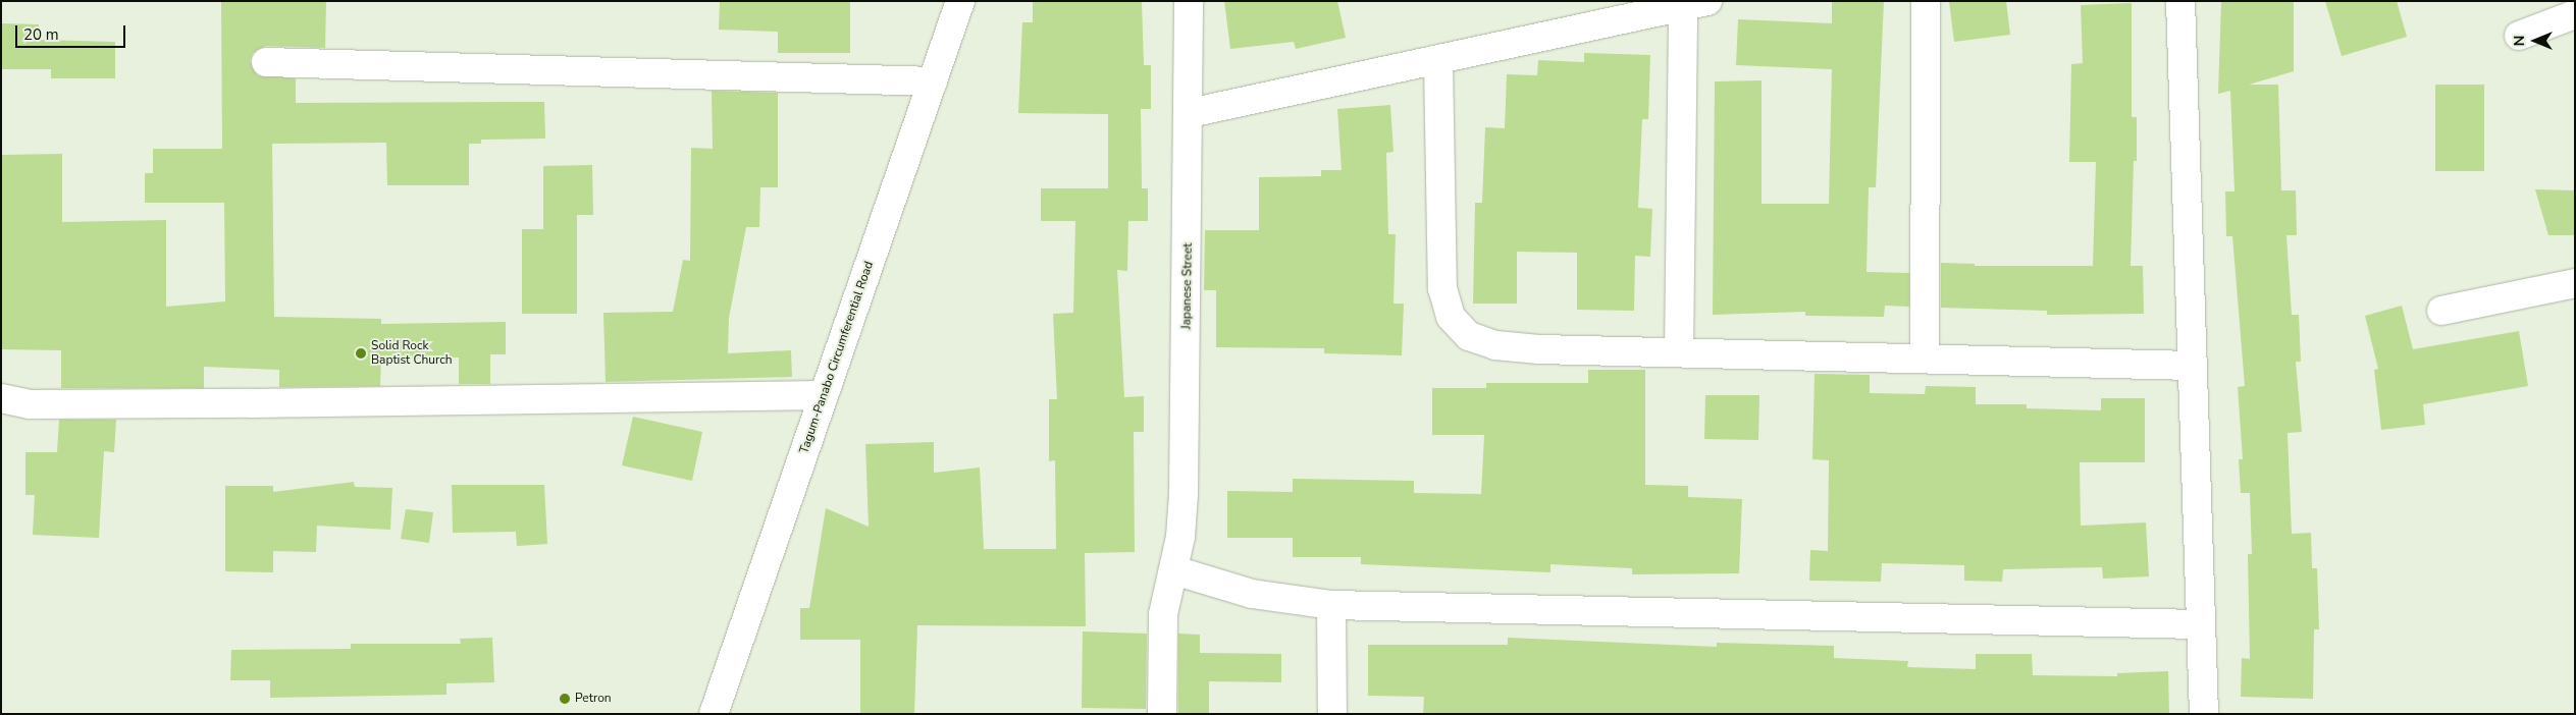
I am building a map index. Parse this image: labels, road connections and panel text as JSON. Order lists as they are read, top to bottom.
{
  "streets": {
    "street": ["Japanese Street", "Tagum-Panabo Circumferential Road"]
  },
  "places": ["Solid Rock Baptist Church", "Petron"],
  "scale_bar": "20 m",
  "north": "left"
}
